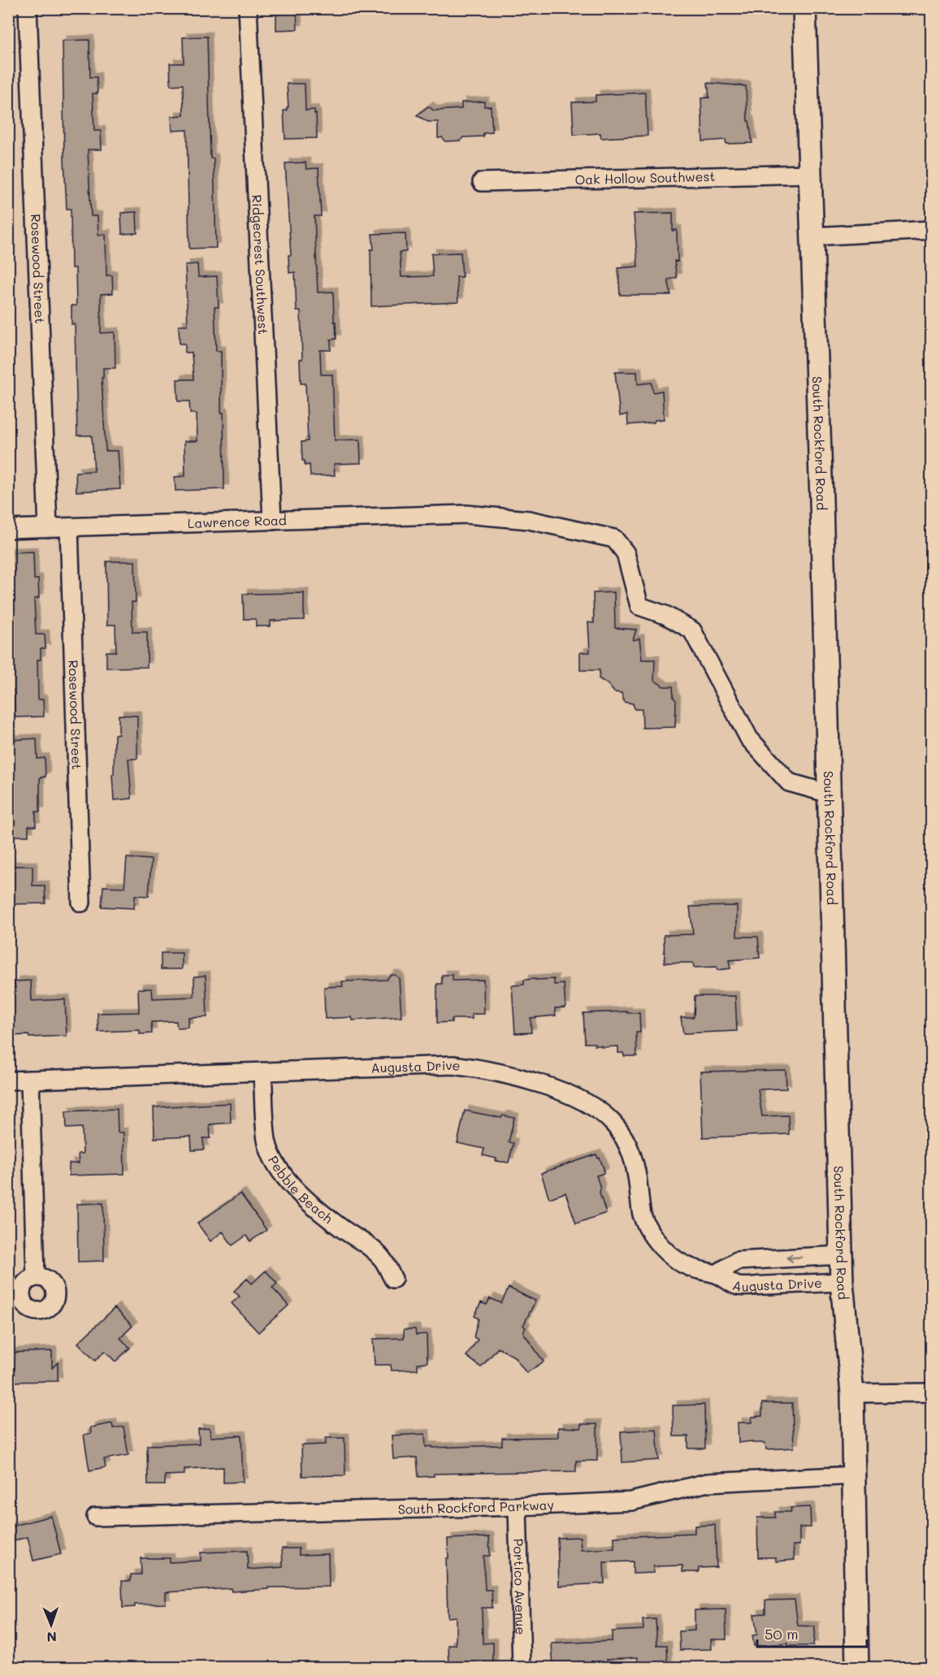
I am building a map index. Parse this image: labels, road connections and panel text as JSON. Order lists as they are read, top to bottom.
{
  "streets": {
    "street": [
      "Oak Hollow Southwest",
      "Ridgecrest Southwest",
      "Rosewood Street",
      "South Rockford Road",
      "Lawrence Road",
      "Augusta Drive",
      "Pebble Beach",
      "South Rockford Parkway",
      "Portico Avenue"
    ]
  },
  "crossings": [
    ["Oak Hollow Southwest", "South Rockford Road"],
    ["Ridgecrest Southwest", "Lawrence Road"],
    ["Rosewood Street", "Lawrence Road"],
    ["South Rockford Road", "Lawrence Road"],
    ["South Rockford Road", "Augusta Drive"],
    ["South Rockford Road", "South Rockford Parkway"],
    ["Augusta Drive", "Pebble Beach"],
    ["South Rockford Parkway", "Portico Avenue"]
  ],
  "scale_bar": "50 m",
  "north": "bottom"
}
